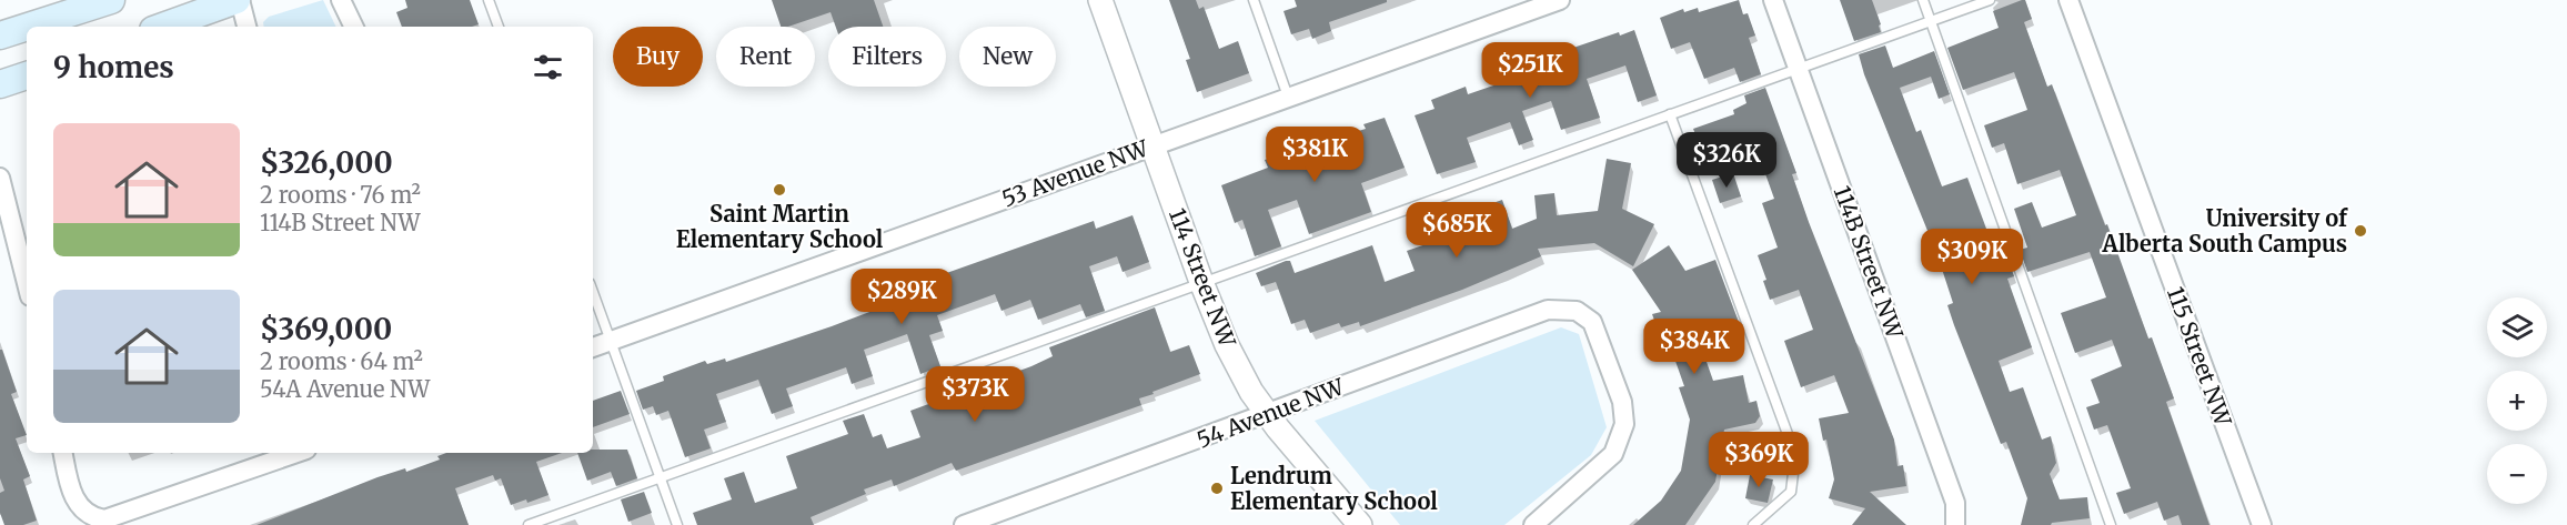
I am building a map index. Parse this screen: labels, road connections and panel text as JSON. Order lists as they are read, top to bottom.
{
  "streets": {
    "street": [
      "53 Avenue NW",
      "114B Street NW",
      "114 Street NW",
      "115 Street NW",
      "54 Avenue NW"
    ]
  },
  "crossings": [
    ["53 Avenue NW", "114 Street NW"],
    ["114 Street NW", "54 Avenue NW"]
  ],
  "places": ["Saint Martin Elementary School", "University of Alberta South Campus", "Lendrum Elementary School"],
  "page": {
    "chip": [
      "Buy",
      "Rent",
      "Filters",
      "New"
    ],
    "heading": "9 homes",
    "price": [
      "$251K",
      "$381K",
      "$326K",
      "$685K",
      "$309K",
      "$289K",
      "$384K",
      "$373K",
      "$369K"
    ],
    "list": [
      {
        "name": "$326,000",
        "note": "2 rooms · 76 m² · 114B Street NW"
      },
      {
        "name": "$369,000",
        "note": "2 rooms · 64 m² · 54A Avenue NW"
      }
    ],
    "map_buttons": ["+", "−"]
  }
}
